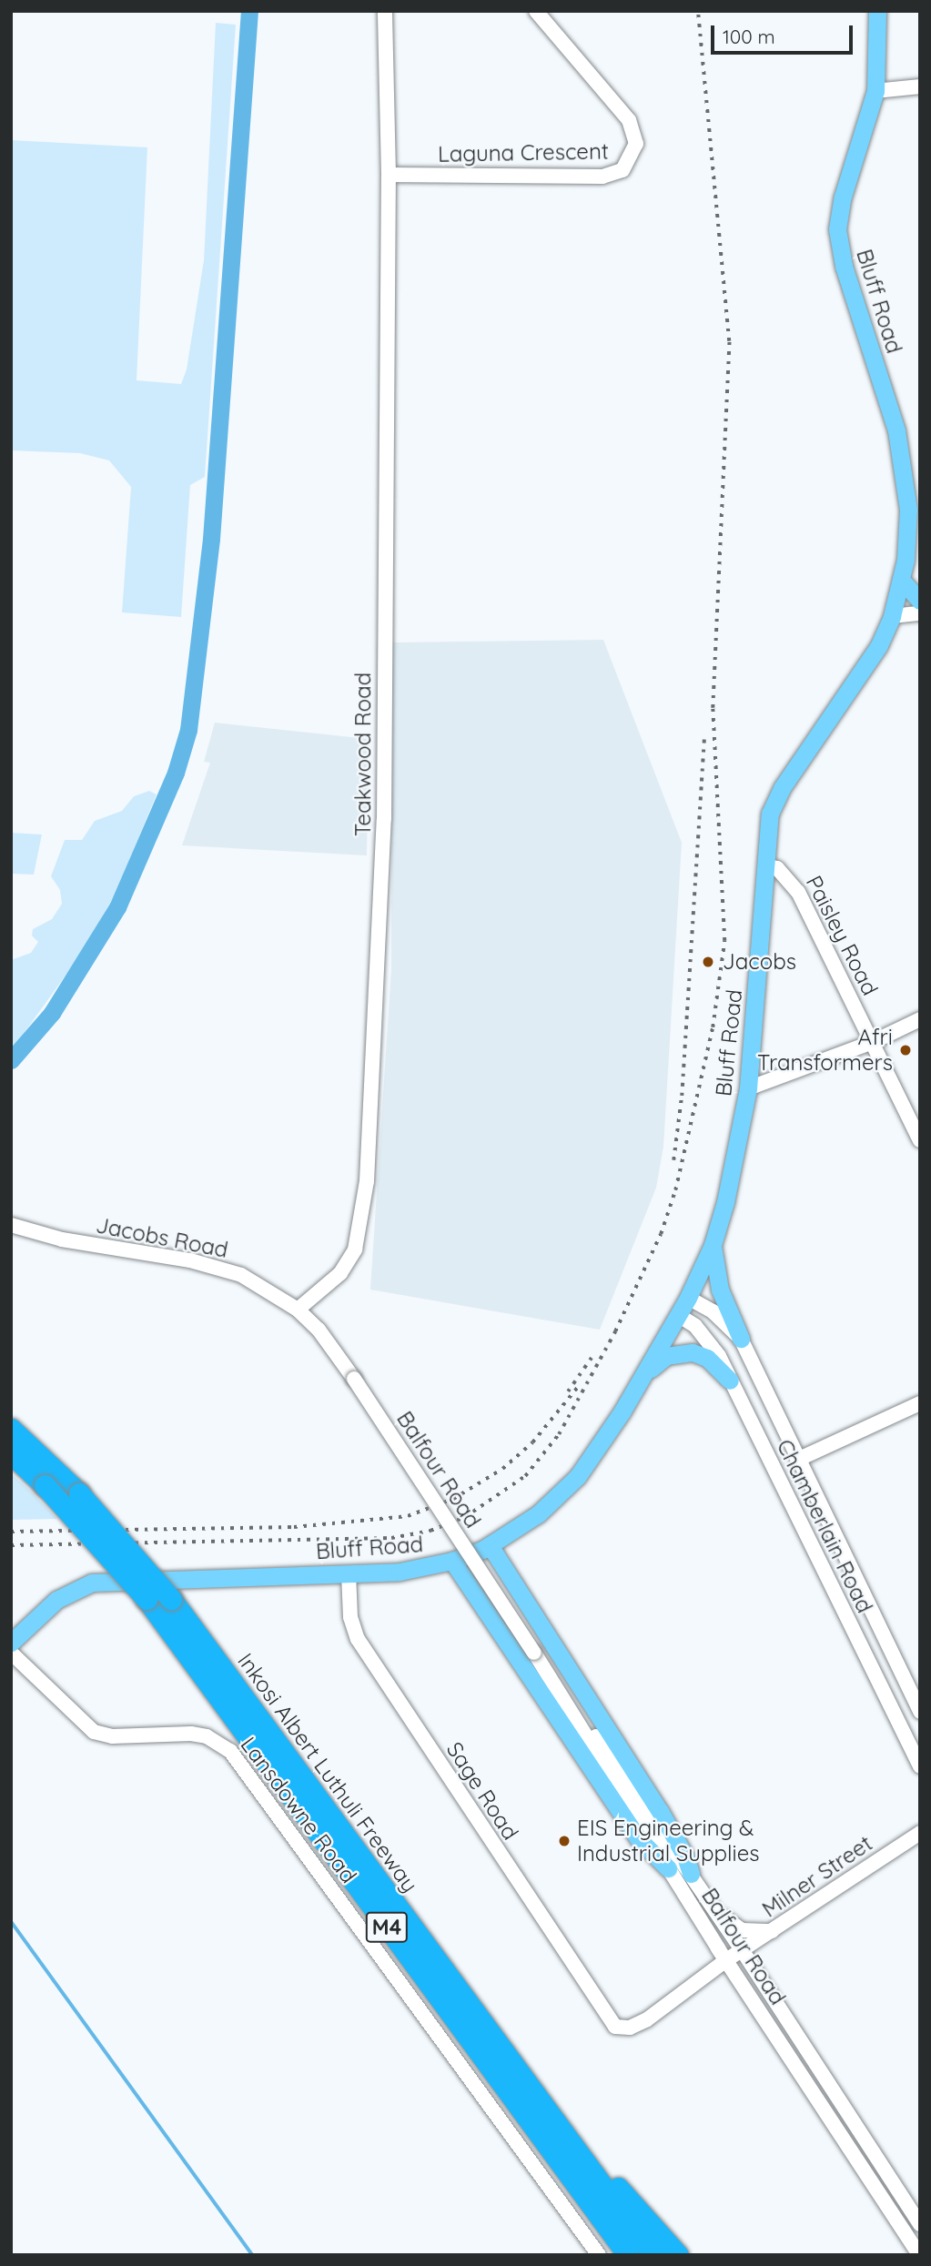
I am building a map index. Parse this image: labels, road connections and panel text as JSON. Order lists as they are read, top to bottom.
{
  "streets": {
    "highway": ["Inkosi Albert Luthuli Freeway", "M4"],
    "main road": ["Bluff Road"],
    "street": [
      "Laguna Crescent",
      "Teakwood Road",
      "Paisley Road",
      "Jacobs Road",
      "Balfour Road",
      "Chamberlain Road",
      "Sage Road",
      "Lansdowne Road",
      "Milner Street"
    ]
  },
  "crossings": [
    ["Laguna Crescent", "Teakwood Road"],
    ["Bluff Road", "Paisley Road"],
    ["Bluff Road", "Chamberlain Road"],
    ["Bluff Road", "Sage Road"],
    ["Teakwood Road", "Jacobs Road"],
    ["Teakwood Road", "Balfour Road"],
    ["Jacobs Road", "Balfour Road"],
    ["Balfour Road", "Milner Street"],
    ["Sage Road", "Milner Street"]
  ],
  "places": ["Jacobs", "Afri Transformers", "EIS Engineering & Industrial Supplies"],
  "scale_bar": "100 m"
}
